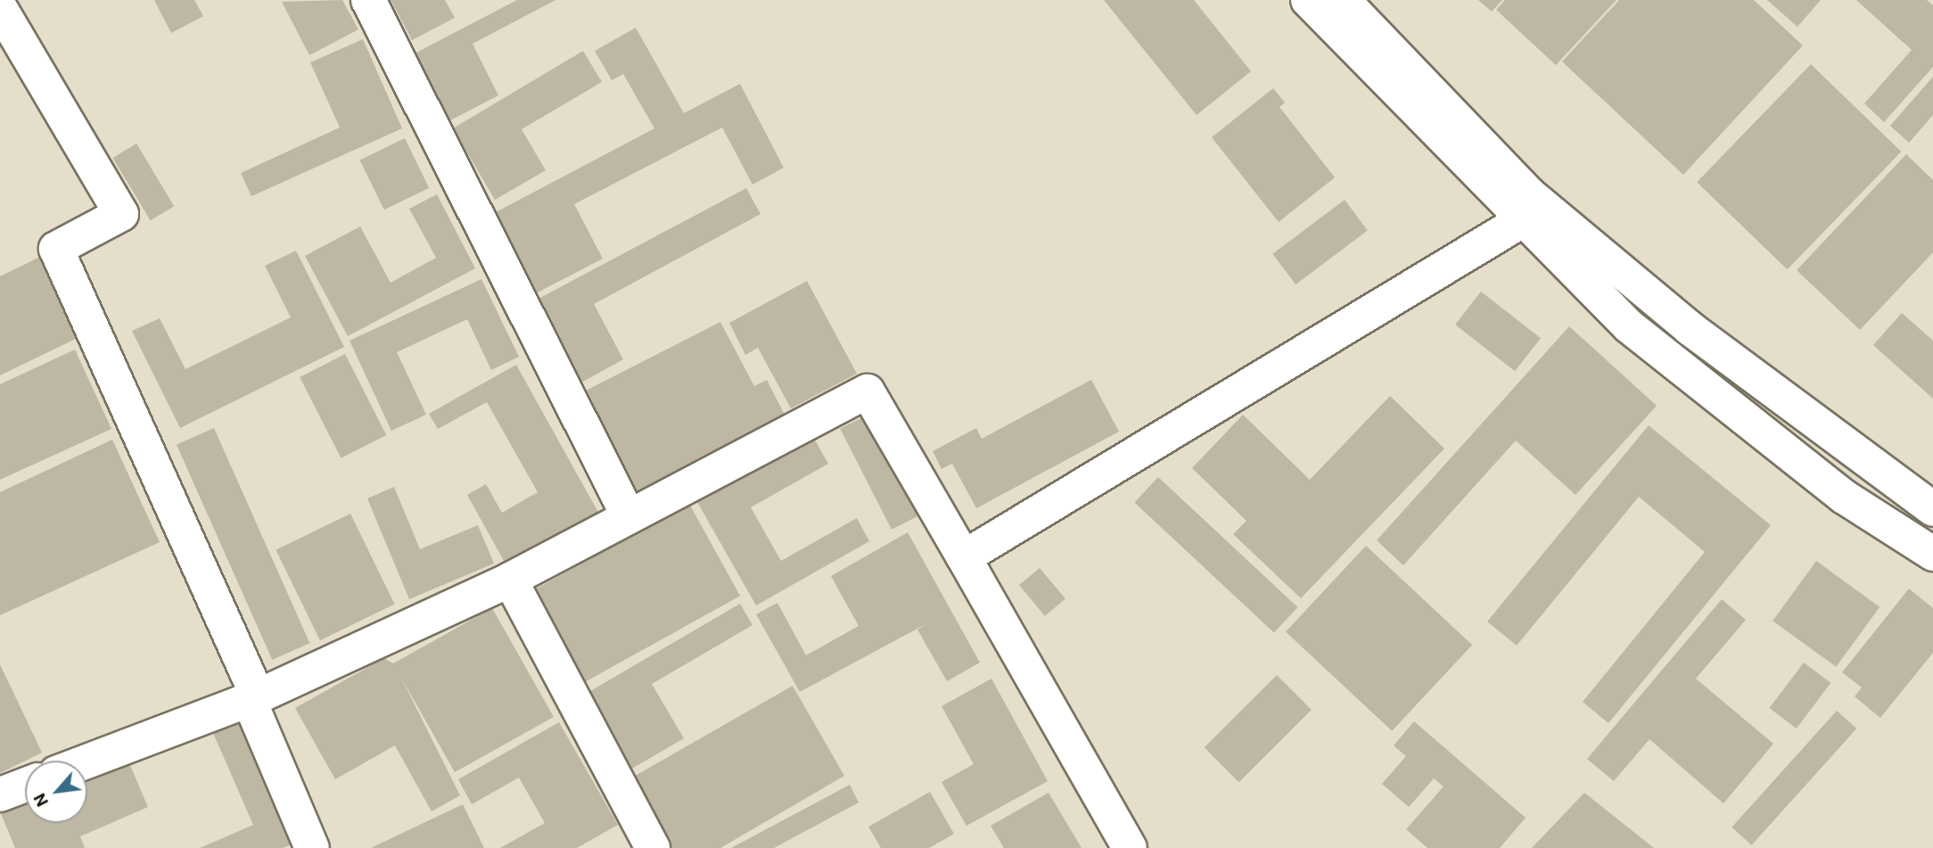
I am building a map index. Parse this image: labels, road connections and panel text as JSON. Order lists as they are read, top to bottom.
{
  "north": "bottom left"
}
